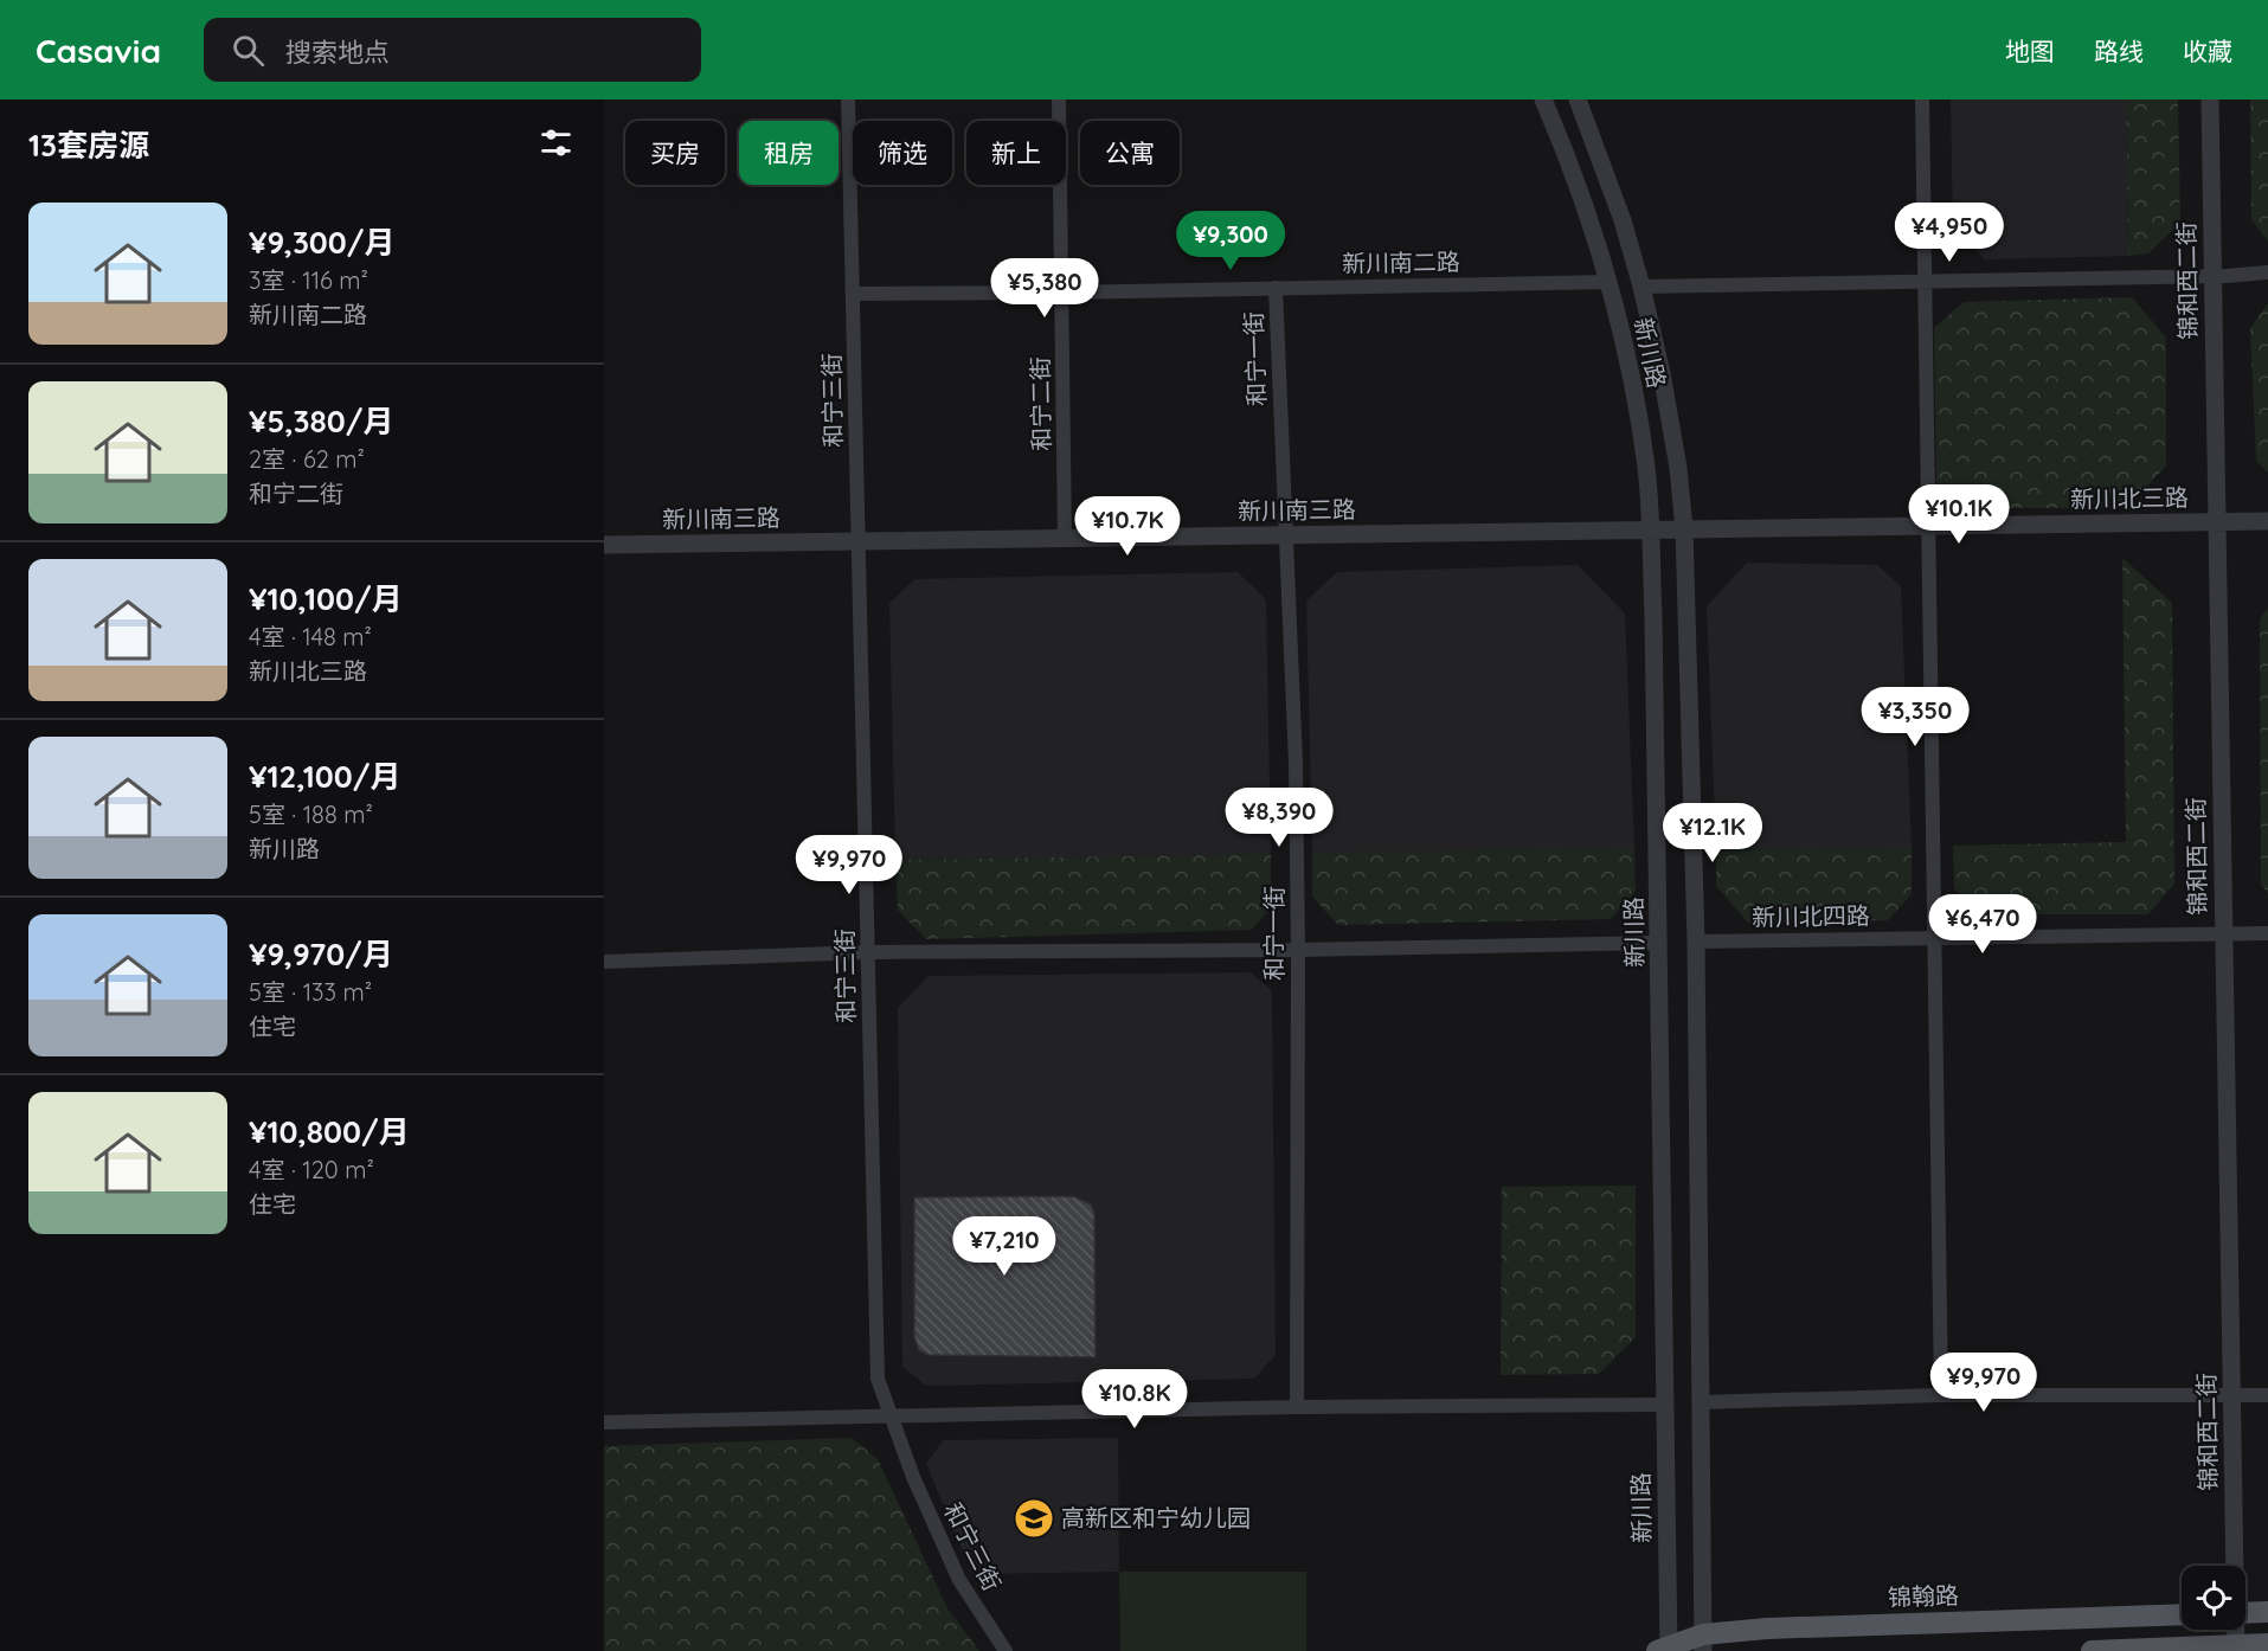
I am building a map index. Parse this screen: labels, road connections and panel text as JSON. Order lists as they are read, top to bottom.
{
  "streets": {
    "main road": ["锦翰路"],
    "street": [
      "新川南二路",
      "锦和西二街",
      "新川路",
      "和宁一街",
      "和宁三街",
      "和宁二街",
      "新川北三路",
      "新川南三路",
      "新川北四路"
    ]
  },
  "crossings": [
    ["新川南二路", "新川路"],
    ["新川南二路", "和宁一街"],
    ["新川南二路", "和宁三街"],
    ["新川南二路", "和宁二街"],
    ["锦和西二街", "新川北三路"],
    ["锦和西二街", "新川北四路"],
    ["新川路", "新川北三路"],
    ["新川路", "新川南三路"],
    ["新川路", "新川北四路"],
    ["新川路", "锦翰路"],
    ["和宁一街", "新川南三路"],
    ["和宁三街", "新川南三路"],
    ["和宁二街", "新川南三路"],
    ["新川北三路", "新川南三路"]
  ],
  "places": {
    "school or university": ["高新区和宁幼儿园"]
  },
  "page": {
    "header": "Casavia",
    "search": "搜索地点",
    "nav": ["地图", "路线", "收藏"],
    "heading": "13套房源",
    "chip": [
      "买房",
      "租房",
      "筛选",
      "新上",
      "公寓"
    ],
    "list": [
      {
        "name": "¥9,300/月",
        "note": "3室 · 116 m² · 新川南二路"
      },
      {
        "name": "¥5,380/月",
        "note": "2室 · 62 m² · 和宁二街"
      },
      {
        "name": "¥10,100/月",
        "note": "4室 · 148 m² · 新川北三路"
      },
      {
        "name": "¥12,100/月",
        "note": "5室 · 188 m² · 新川路"
      },
      {
        "name": "¥9,970/月",
        "note": "5室 · 133 m² · 住宅"
      },
      {
        "name": "¥10,800/月",
        "note": "4室 · 120 m² · 住宅"
      }
    ],
    "price": [
      "¥4,950",
      "¥9,300",
      "¥5,380",
      "¥10.1K",
      "¥10.7K",
      "¥3,350",
      "¥8,390",
      "¥12.1K",
      "¥9,970",
      "¥6,470",
      "¥7,210",
      "¥9,970",
      "¥10.8K"
    ]
  }
}
